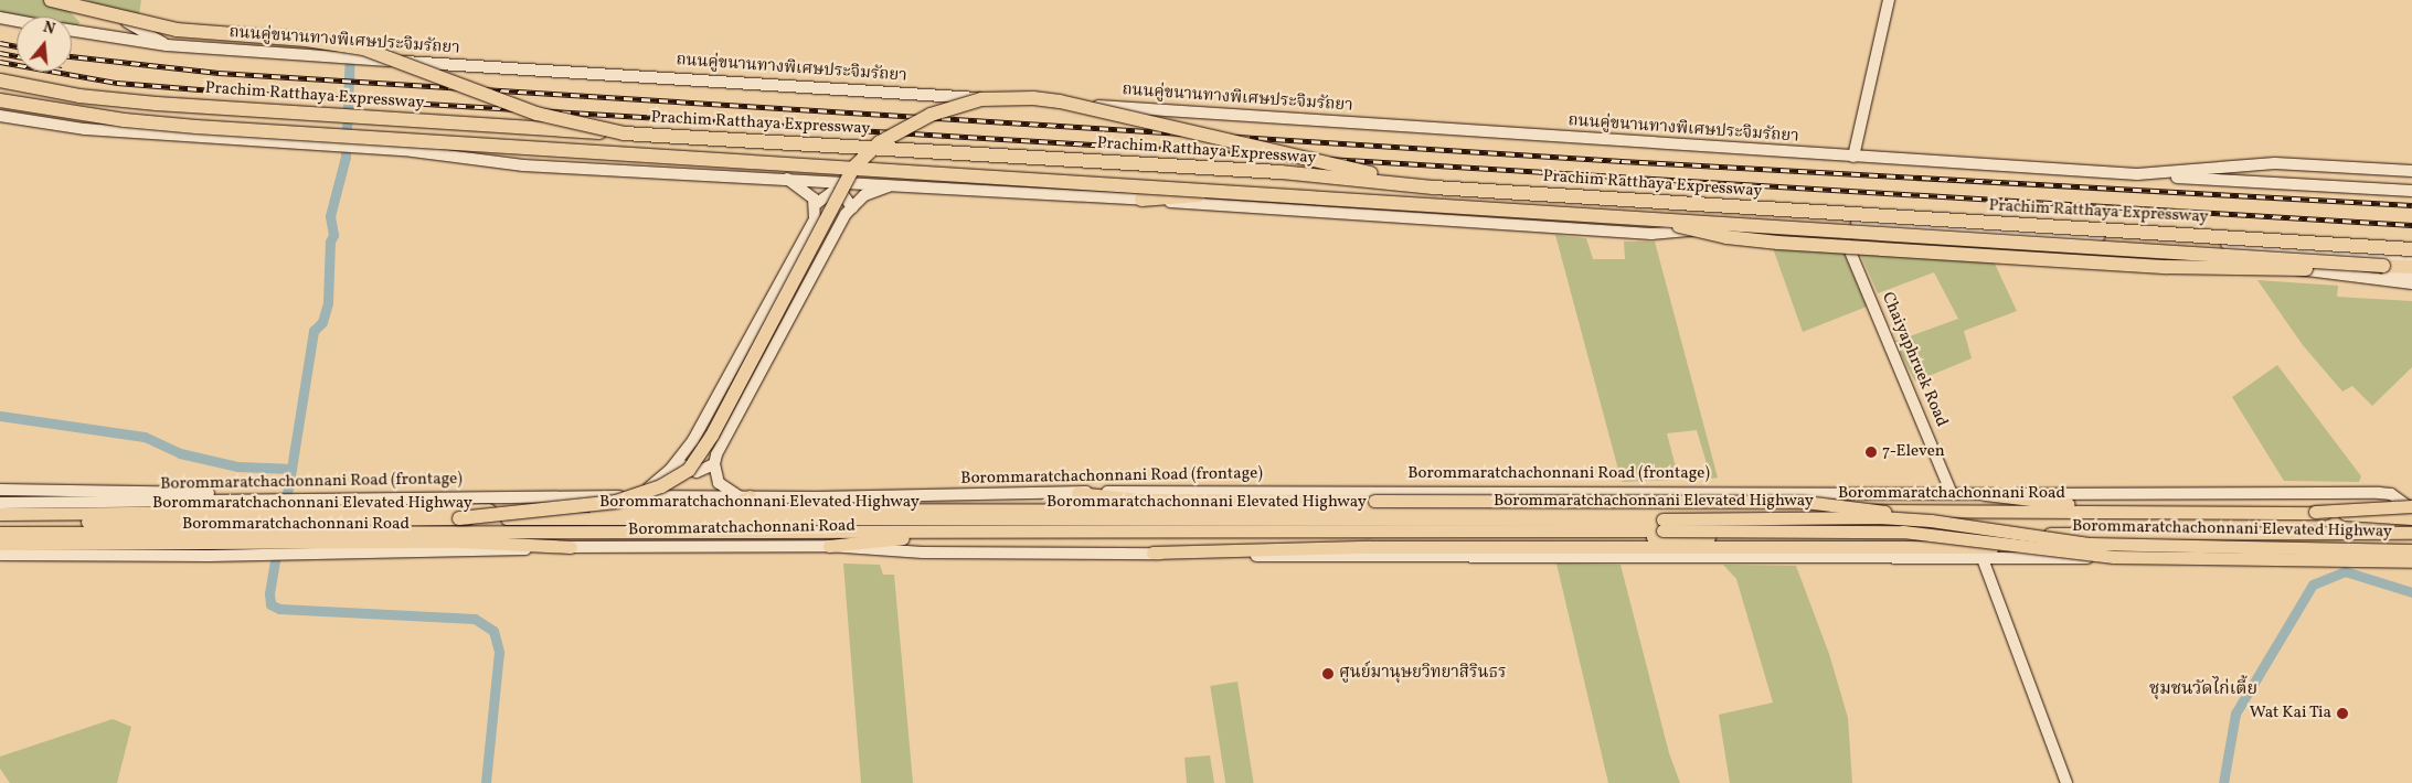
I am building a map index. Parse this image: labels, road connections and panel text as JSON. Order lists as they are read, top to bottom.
{
  "streets": {
    "highway": ["Prachim Ratthaya Expressway"],
    "main road": [
      "ถนนคู่ขนานทางพิเศษประจิมรัถยา",
      "Chaiyaphruek Road",
      "Borommaratchachonnani Road (frontage)",
      "Borommaratchachonnani Road",
      "Borommaratchachonnani Elevated Highway"
    ]
  },
  "crossings": [
    ["Chaiyaphruek Road", "Borommaratchachonnani Road (frontage)"],
    ["Borommaratchachonnani Road (frontage)", "Borommaratchachonnani Road"]
  ],
  "districts": ["ชุมชนวัดไก่เตี้ย"],
  "places": ["7-Eleven", "ศูนย์มานุษยวิทยาสิรินธร", "Wat Kai Tia"],
  "north": "top"
}
